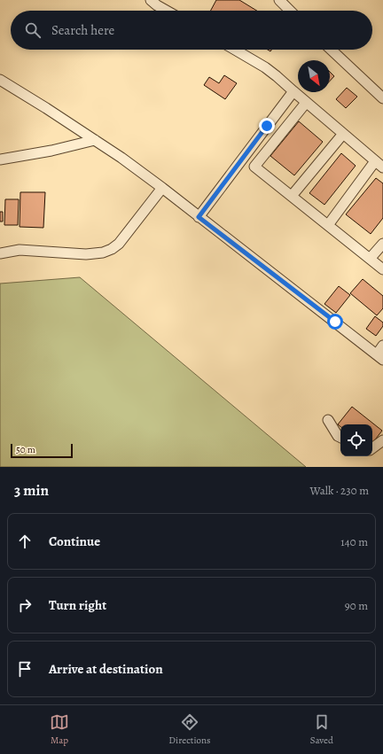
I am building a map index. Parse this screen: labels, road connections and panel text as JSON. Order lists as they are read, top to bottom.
{
  "scale_bar": "50 m",
  "north": "bottom right",
  "page": {
    "search": "Search here",
    "scale": "50 m",
    "heading": ["3 min", "Walk · 230 m"],
    "list": [
      ["Continue", "140 m"],
      ["Turn right", "90 m"],
      "Arrive at destination"
    ],
    "nav": ["Map", "Directions", "Saved"]
  }
}
